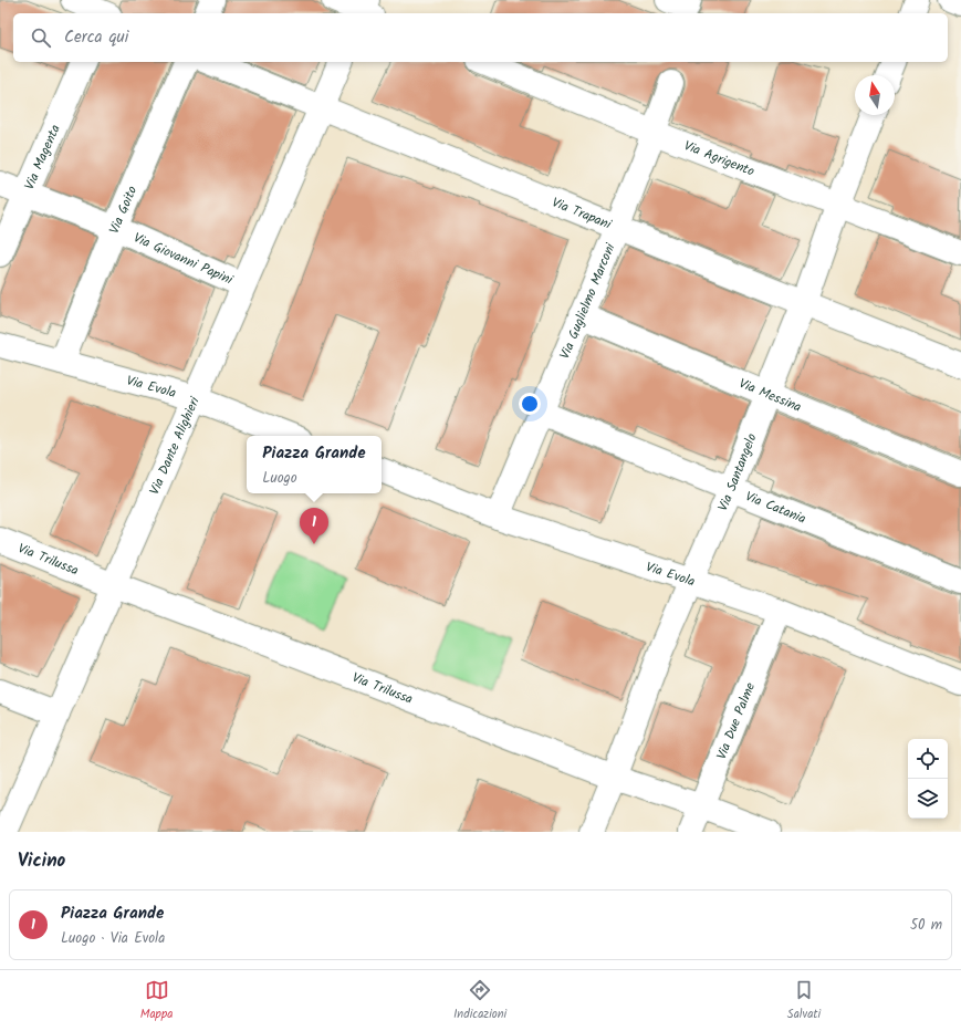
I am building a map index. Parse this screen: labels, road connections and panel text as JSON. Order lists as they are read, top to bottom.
{
  "streets": {
    "street": [
      "Via Magenta",
      "Via Agrigento",
      "Via Goito",
      "Via Trapani",
      "Via Giovanni Papini",
      "Via Guglielmo Marconi",
      "Via Evola",
      "Via Messina",
      "Via Dante Alighieri",
      "Via Santangelo",
      "Via Catania",
      "Via Trilussa",
      "Via Due Palme"
    ]
  },
  "crossings": [
    ["Via Magenta", "Via Giovanni Papini"],
    ["Via Agrigento", "Via Guglielmo Marconi"],
    ["Via Agrigento", "Via Santangelo"],
    ["Via Goito", "Via Giovanni Papini"],
    ["Via Goito", "Via Evola"],
    ["Via Trapani", "Via Guglielmo Marconi"],
    ["Via Trapani", "Via Dante Alighieri"],
    ["Via Trapani", "Via Santangelo"],
    ["Via Giovanni Papini", "Via Dante Alighieri"],
    ["Via Guglielmo Marconi", "Via Evola"],
    ["Via Guglielmo Marconi", "Via Messina"],
    ["Via Guglielmo Marconi", "Via Catania"],
    ["Via Evola", "Via Dante Alighieri"],
    ["Via Evola", "Via Santangelo"],
    ["Via Evola", "Via Due Palme"],
    ["Via Messina", "Via Santangelo"],
    ["Via Dante Alighieri", "Via Trilussa"],
    ["Via Santangelo", "Via Catania"],
    ["Via Santangelo", "Via Trilussa"],
    ["Via Trilussa", "Via Due Palme"]
  ],
  "north": "top",
  "page": {
    "search": "Cerca qui",
    "popup": ["Piazza Grande", "Luogo"],
    "pins": "1",
    "heading": "Vicino",
    "list": [
      {
        "mark": "1",
        "name": "Piazza Grande",
        "note": "Luogo · Via Evola",
        "value": "50 m"
      }
    ],
    "nav": ["Mappa", "Indicazioni", "Salvati"]
  }
}
